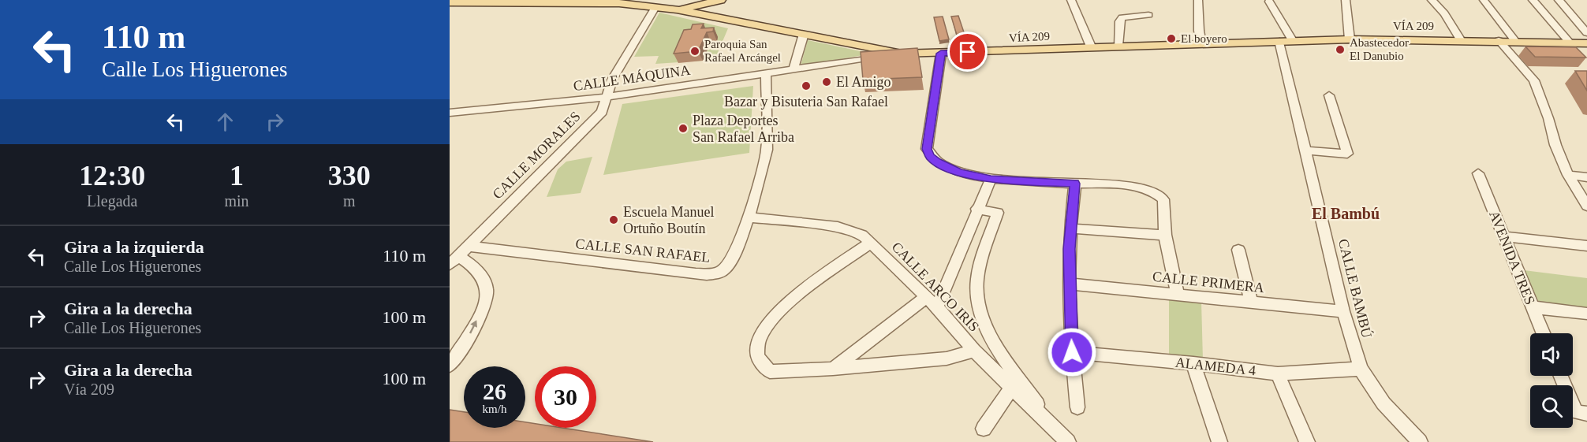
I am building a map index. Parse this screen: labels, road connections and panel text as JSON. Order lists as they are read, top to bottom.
{
  "streets": {
    "main road": ["VÍA 209"],
    "street": [
      "CALLE MÁQUINA",
      "CALLE MORALES",
      "CALLE SAN RAFAEL",
      "AVENIDA TRES",
      "CALLE PRIMERA",
      "CALLE ARCO IRIS",
      "CALLE BAMBÚ",
      "ALAMEDA 4"
    ]
  },
  "crossings": [
    ["VÍA 209", "CALLE MÁQUINA"],
    ["VÍA 209", "CALLE MORALES"],
    ["VÍA 209", "CALLE BAMBÚ"],
    ["CALLE MÁQUINA", "CALLE MORALES"],
    ["CALLE MÁQUINA", "CALLE SAN RAFAEL"],
    ["CALLE MORALES", "CALLE SAN RAFAEL"],
    ["CALLE SAN RAFAEL", "CALLE ARCO IRIS"],
    ["CALLE PRIMERA", "CALLE BAMBÚ"],
    ["CALLE BAMBÚ", "ALAMEDA 4"]
  ],
  "districts": ["El Bambú"],
  "places": [
    "El boyero",
    "Abastecedor El Danubio",
    "Paroquia San Rafael Arcángel",
    "El Amigo",
    "Bazar y Bisuteria San Rafael",
    "Plaza Deportes San Rafael Arriba",
    "Escuela Manuel Ortuño Boutín"
  ],
  "page": {
    "turn": ["110 m", "Calle Los Higuerones"],
    "eta": [
      "12:30",
      "Llegada",
      "1",
      "min",
      "330",
      "m"
    ],
    "list": [
      {
        "name": "Gira a la izquierda",
        "note": "Calle Los Higuerones",
        "value": "110 m"
      },
      {
        "name": "Gira a la derecha",
        "note": "Calle Los Higuerones",
        "value": "100 m"
      },
      {
        "name": "Gira a la derecha",
        "note": "Vía 209",
        "value": "100 m"
      }
    ],
    "speed": "26 km/h",
    "limit": "30"
  }
}
